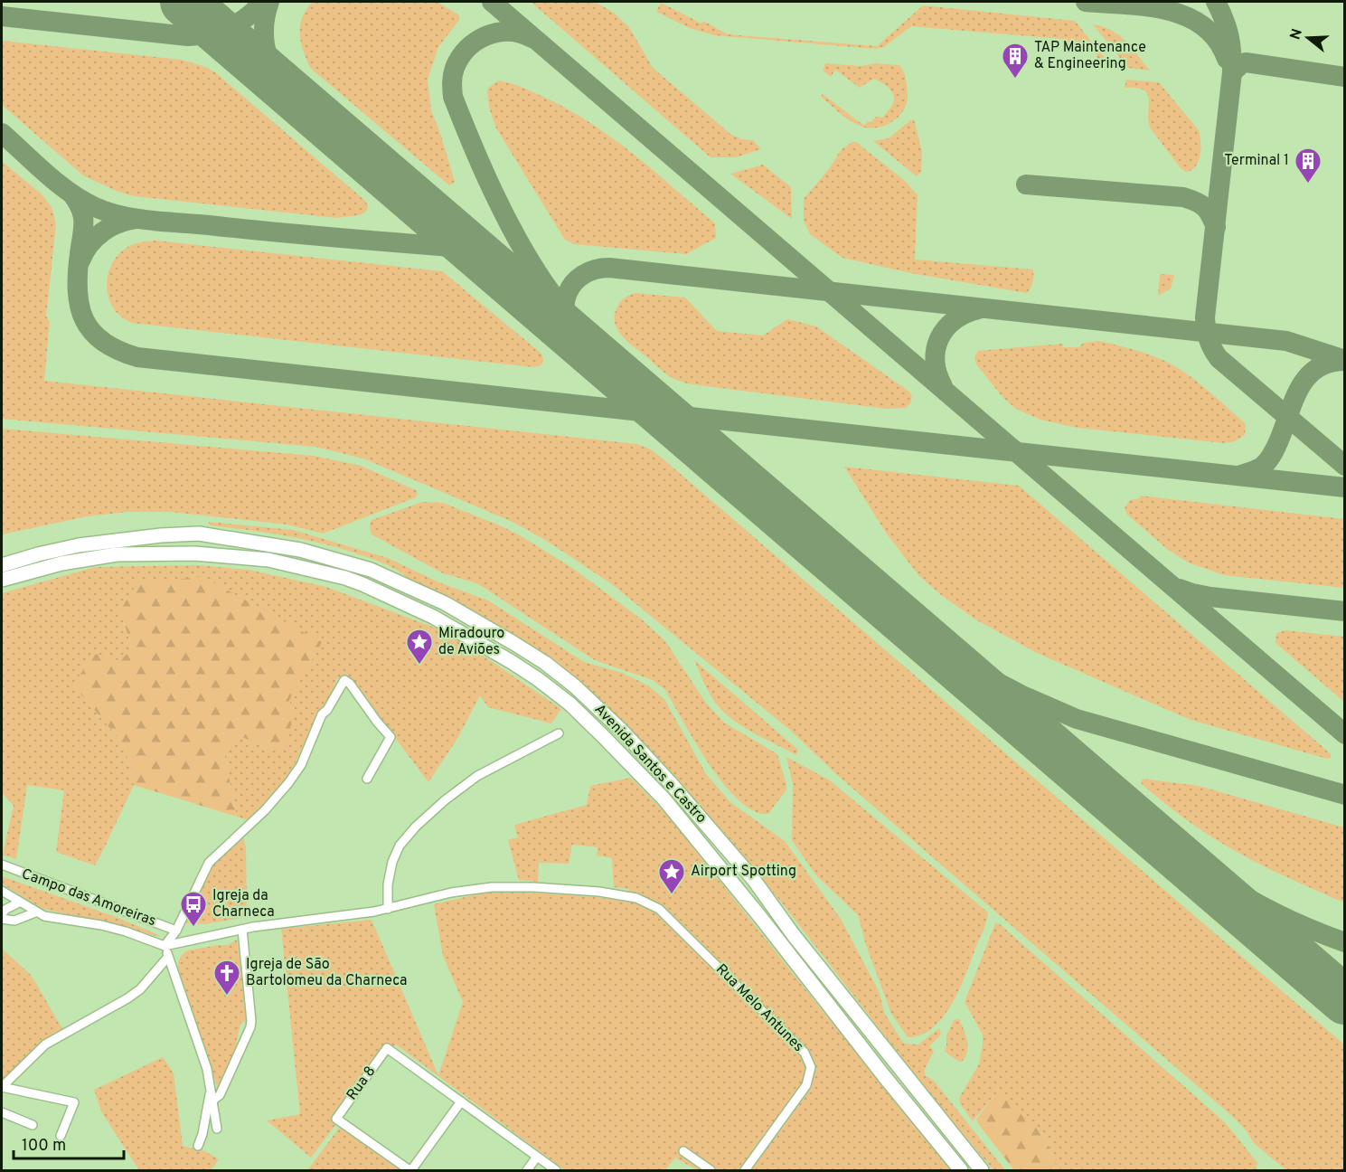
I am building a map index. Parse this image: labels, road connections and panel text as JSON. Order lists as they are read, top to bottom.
{
  "streets": {
    "main road": ["Avenida Santos e Castro"],
    "street": ["Campo das Amoreiras", "Rua Melo Antunes", "Rua 8"]
  },
  "places": {
    "building": ["TAP Maintenance & Engineering", "Terminal 1"],
    "place": ["Miradouro de Aviões", "Airport Spotting"],
    "bus stop": ["Igreja da Charneca"],
    "church": ["Igreja de São Bartolomeu da Charneca"]
  },
  "scale_bar": "100 m",
  "north": "left"
}
